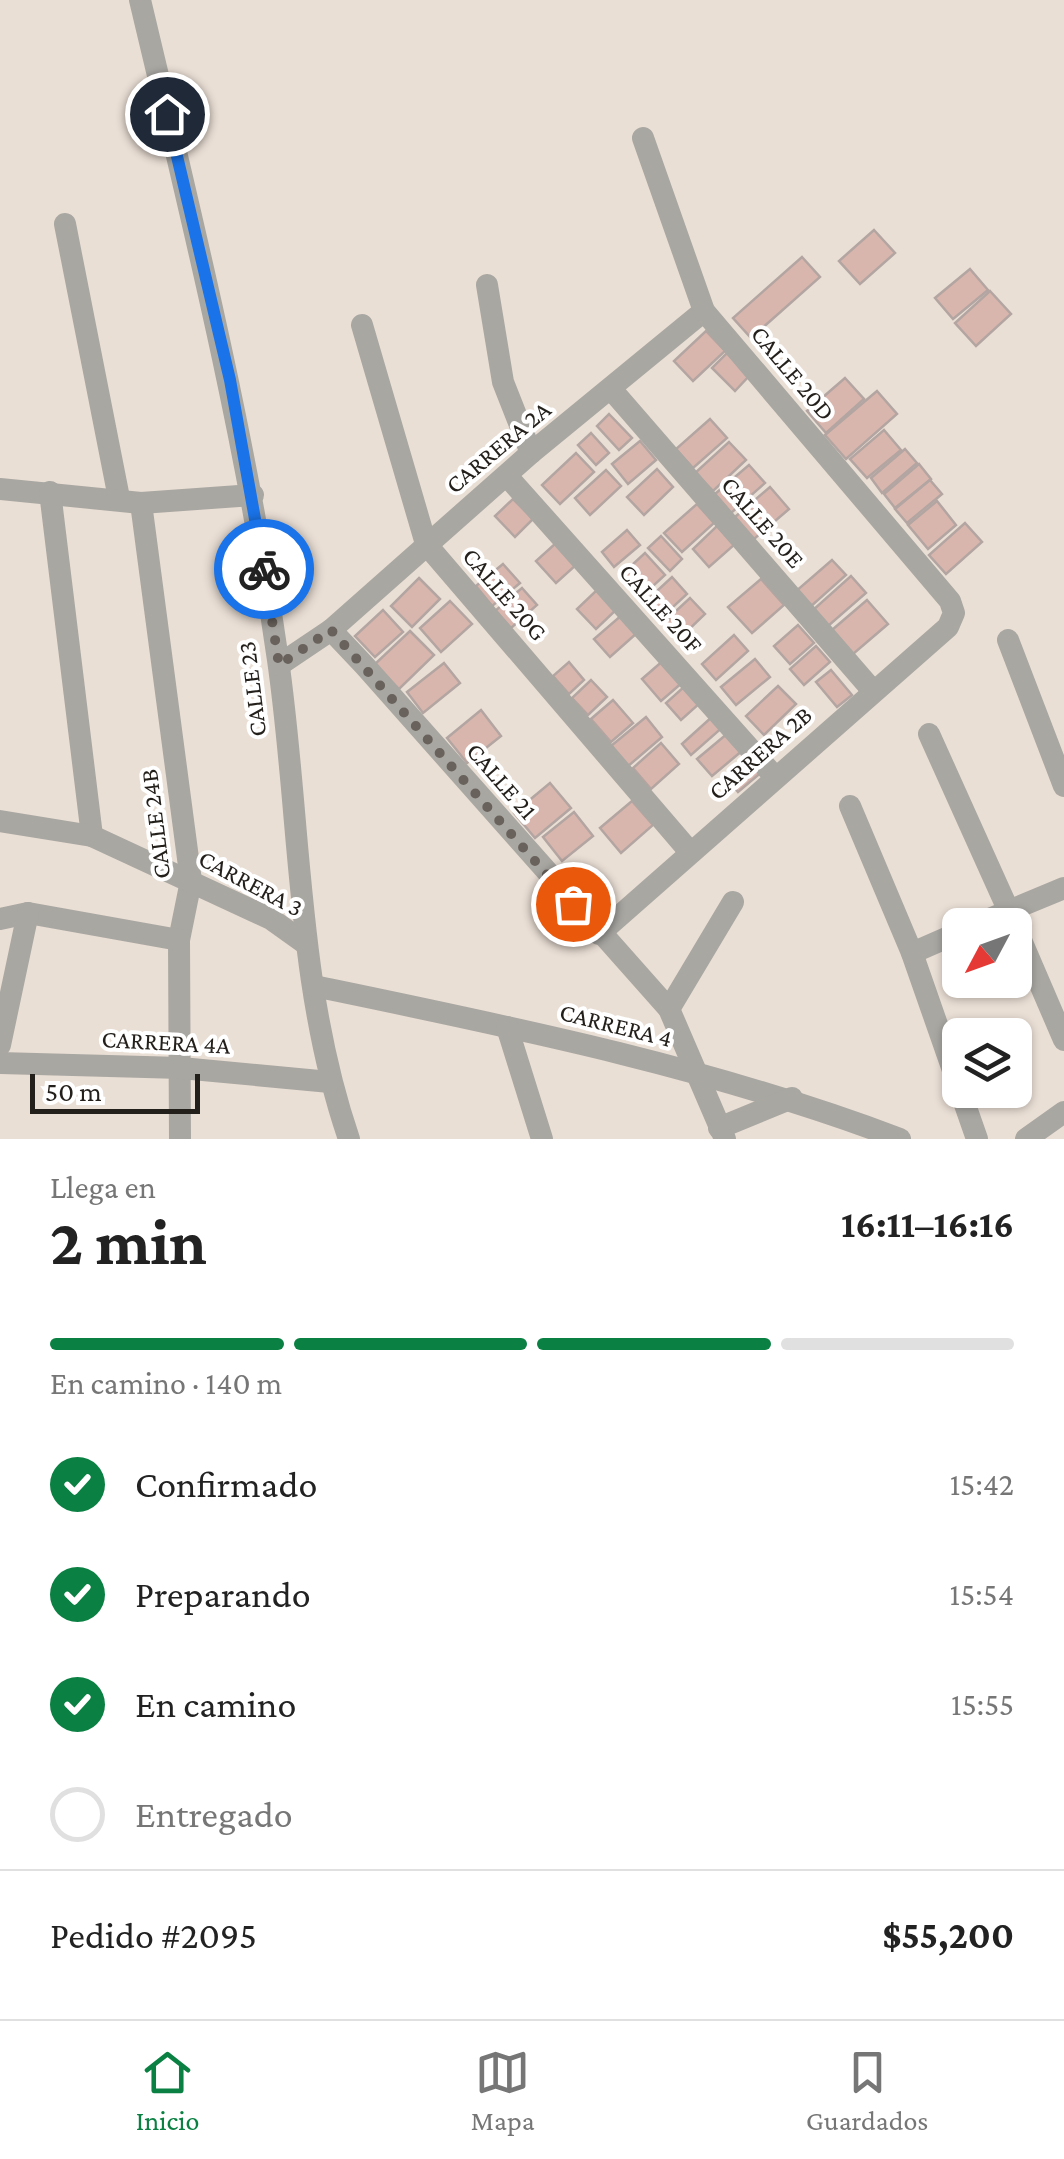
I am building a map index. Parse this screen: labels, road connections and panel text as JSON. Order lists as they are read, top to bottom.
{
  "streets": {
    "street": [
      "CALLE 20D",
      "CARRERA 2A",
      "CALLE 20E",
      "CALLE 20G",
      "CALLE 20F",
      "CALLE 23",
      "CARRERA 2B",
      "CALLE 21",
      "CALLE 24B",
      "CARRERA 3",
      "CARRERA 4",
      "CARRERA 4A"
    ]
  },
  "crossings": [
    ["CALLE 20D", "CARRERA 2A"],
    ["CALLE 20D", "CARRERA 2B"],
    ["CARRERA 2A", "CALLE 20E"],
    ["CARRERA 2A", "CALLE 20G"],
    ["CARRERA 2A", "CALLE 20F"],
    ["CARRERA 2A", "CALLE 21"],
    ["CALLE 20E", "CARRERA 2B"],
    ["CALLE 20G", "CARRERA 2B"],
    ["CALLE 20F", "CARRERA 2B"],
    ["CALLE 23", "CARRERA 3"],
    ["CALLE 23", "CARRERA 4"],
    ["CALLE 23", "CARRERA 4A"],
    ["CARRERA 2B", "CALLE 21"],
    ["CALLE 21", "CARRERA 4"],
    ["CALLE 24B", "CARRERA 3"],
    ["CALLE 24B", "CARRERA 4A"]
  ],
  "scale_bar": "50 m",
  "north": "bottom left",
  "page": {
    "scale": "50 m",
    "heading": ["2 min", "Llega en", "16:11–16:16"],
    "panel": ["Pedido #2095", "$55,200"],
    "bar": "En camino · 140 m",
    "list": [
      ["Confirmado", "15:42"],
      ["Preparando", "15:54"],
      ["En camino", "15:55"],
      "Entregado"
    ],
    "tabs": ["Inicio", "Mapa", "Guardados"]
  }
}
